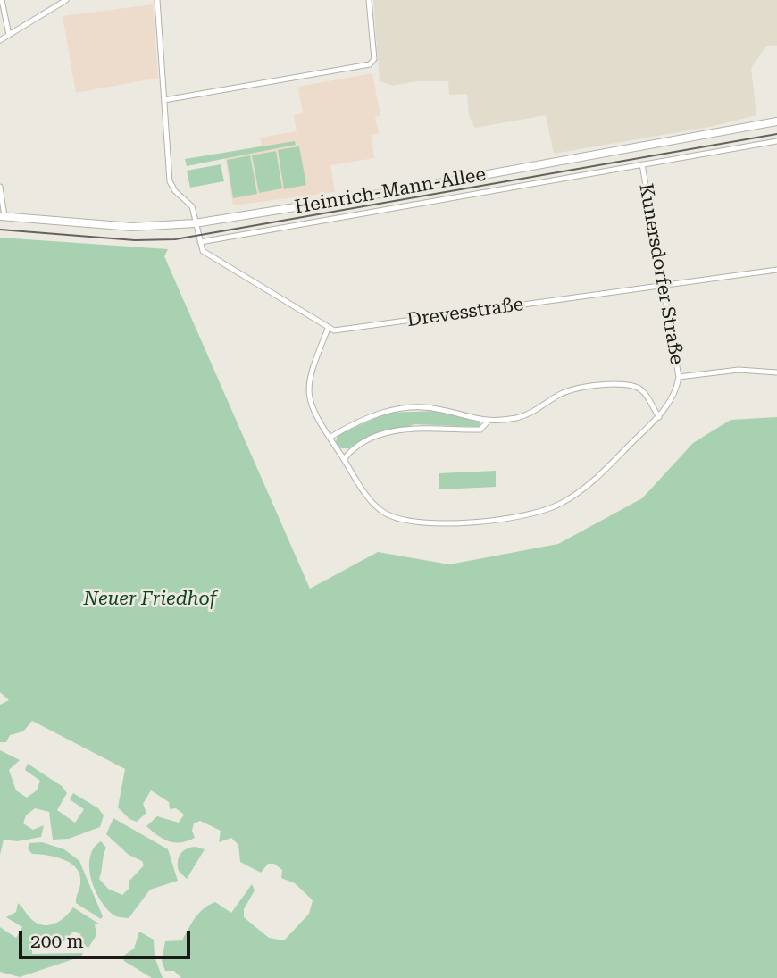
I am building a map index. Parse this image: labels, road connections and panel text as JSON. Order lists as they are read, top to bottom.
{
  "streets": {
    "main road": ["Heinrich-Mann-Allee"],
    "street": ["Kunersdorfer Straße", "Drevesstraße"]
  },
  "crossings": [
    ["Heinrich-Mann-Allee", "Kunersdorfer Straße"],
    ["Kunersdorfer Straße", "Drevesstraße"]
  ],
  "parks": ["Neuer Friedhof"],
  "scale_bar": "200 m"
}
